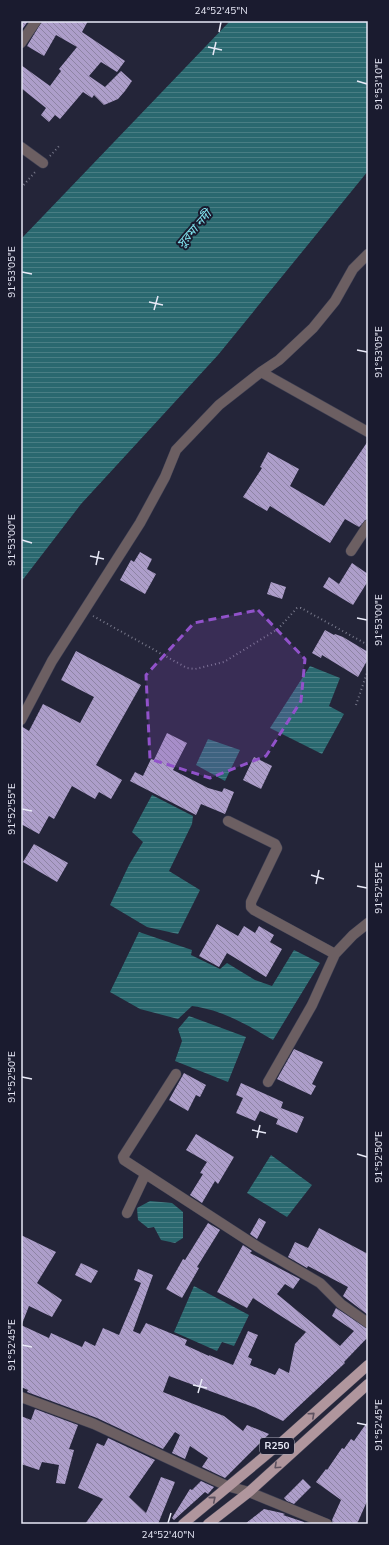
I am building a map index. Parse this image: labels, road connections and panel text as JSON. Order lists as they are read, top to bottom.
{
  "streets": {
    "main road": ["R250"]
  },
  "water": ["সুরমা নদী"],
  "coordinates": [
    "24°52'45\"N",
    "91°53'10\"E",
    "91°53'05\"E",
    "91°53'00\"E",
    "91°52'55\"E",
    "91°52'50\"E",
    "91°52'45\"E",
    "24°52'40\"N"
  ]
}
